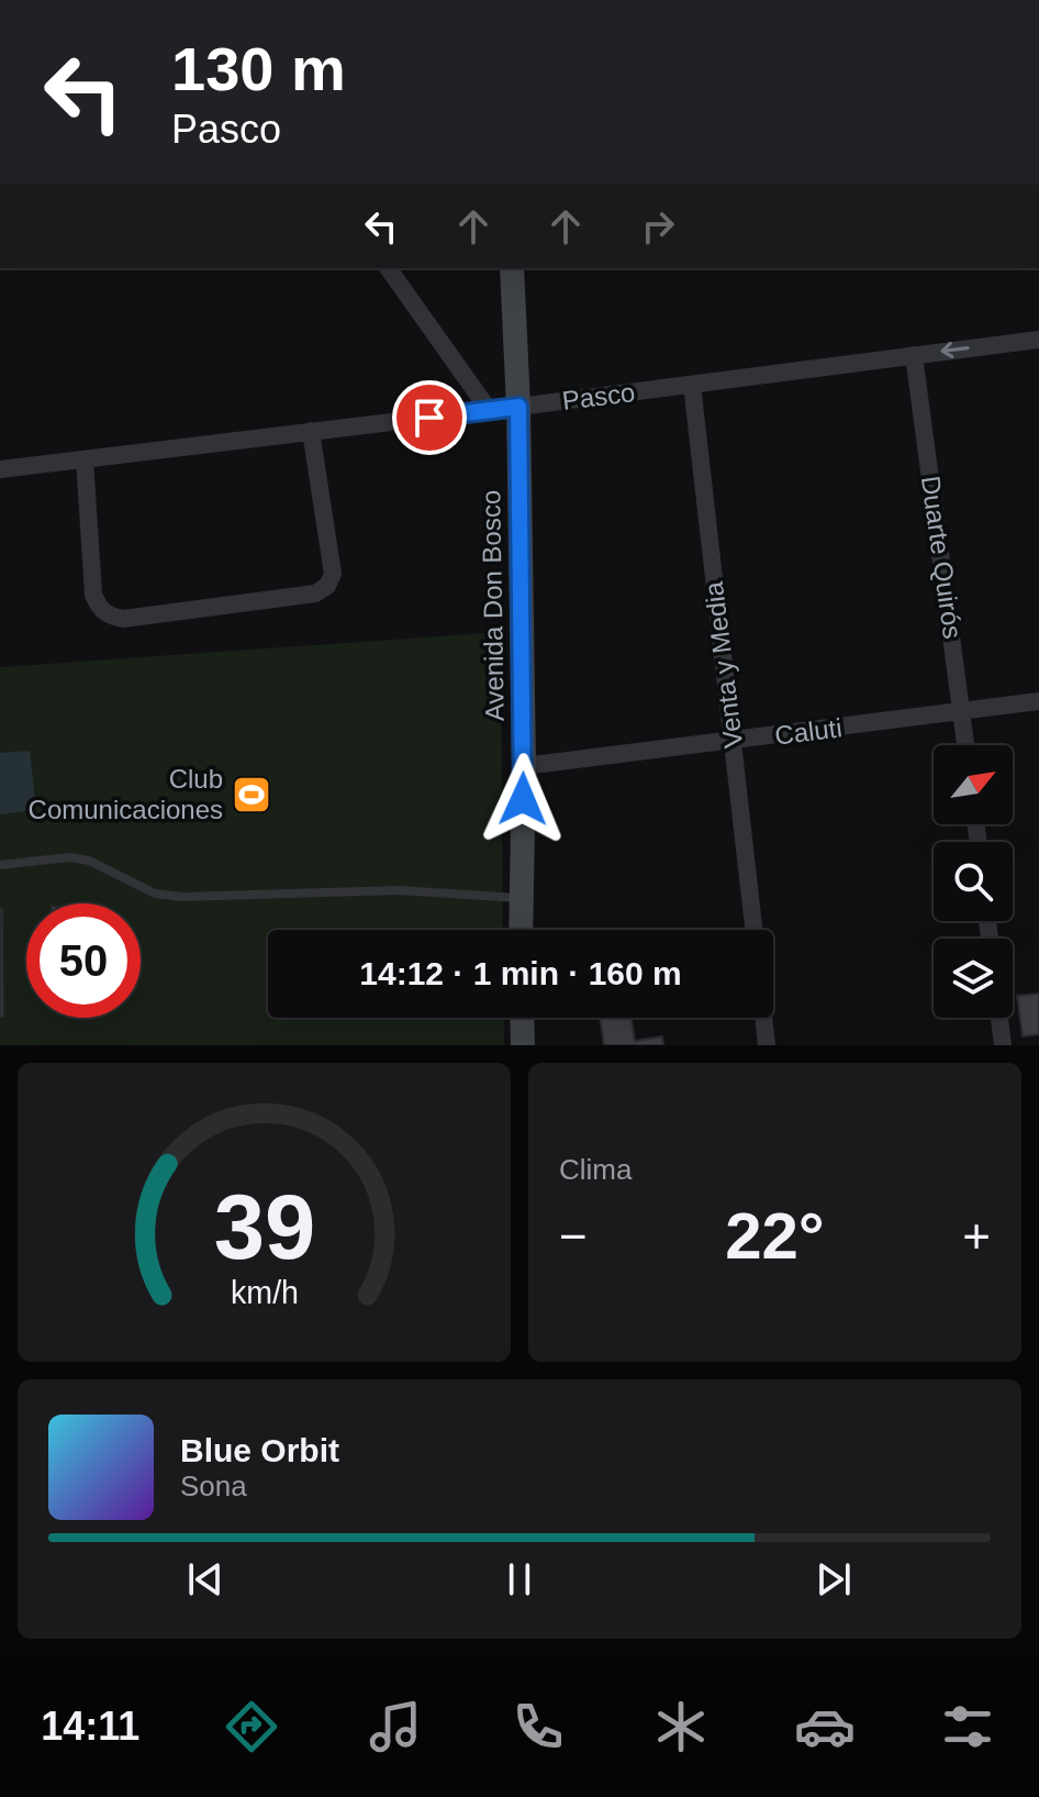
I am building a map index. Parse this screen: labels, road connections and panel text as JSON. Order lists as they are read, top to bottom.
{
  "streets": {
    "main road": ["Avenida Don Bosco"],
    "street": [
      "Pasco",
      "Duarte Quirós",
      "Venta y Media",
      "Caluti"
    ]
  },
  "crossings": [
    ["Pasco", "Duarte Quirós"],
    ["Pasco", "Avenida Don Bosco"],
    ["Pasco", "Venta y Media"],
    ["Duarte Quirós", "Caluti"],
    ["Avenida Don Bosco", "Caluti"],
    ["Venta y Media", "Caluti"]
  ],
  "places": {
    "sports": ["Club Comunicaciones"]
  },
  "north": "top right",
  "page": {
    "turn": ["130 m", "Pasco"],
    "limit": "50",
    "trip": "14:12 · 1 min · 160 m",
    "tile": "Clima",
    "heat": ["−", "22°", "+"],
    "song": ["Blue Orbit", "Sona"],
    "tabs": "14:11",
    "gauge": ["39", "km/h"]
  }
}
